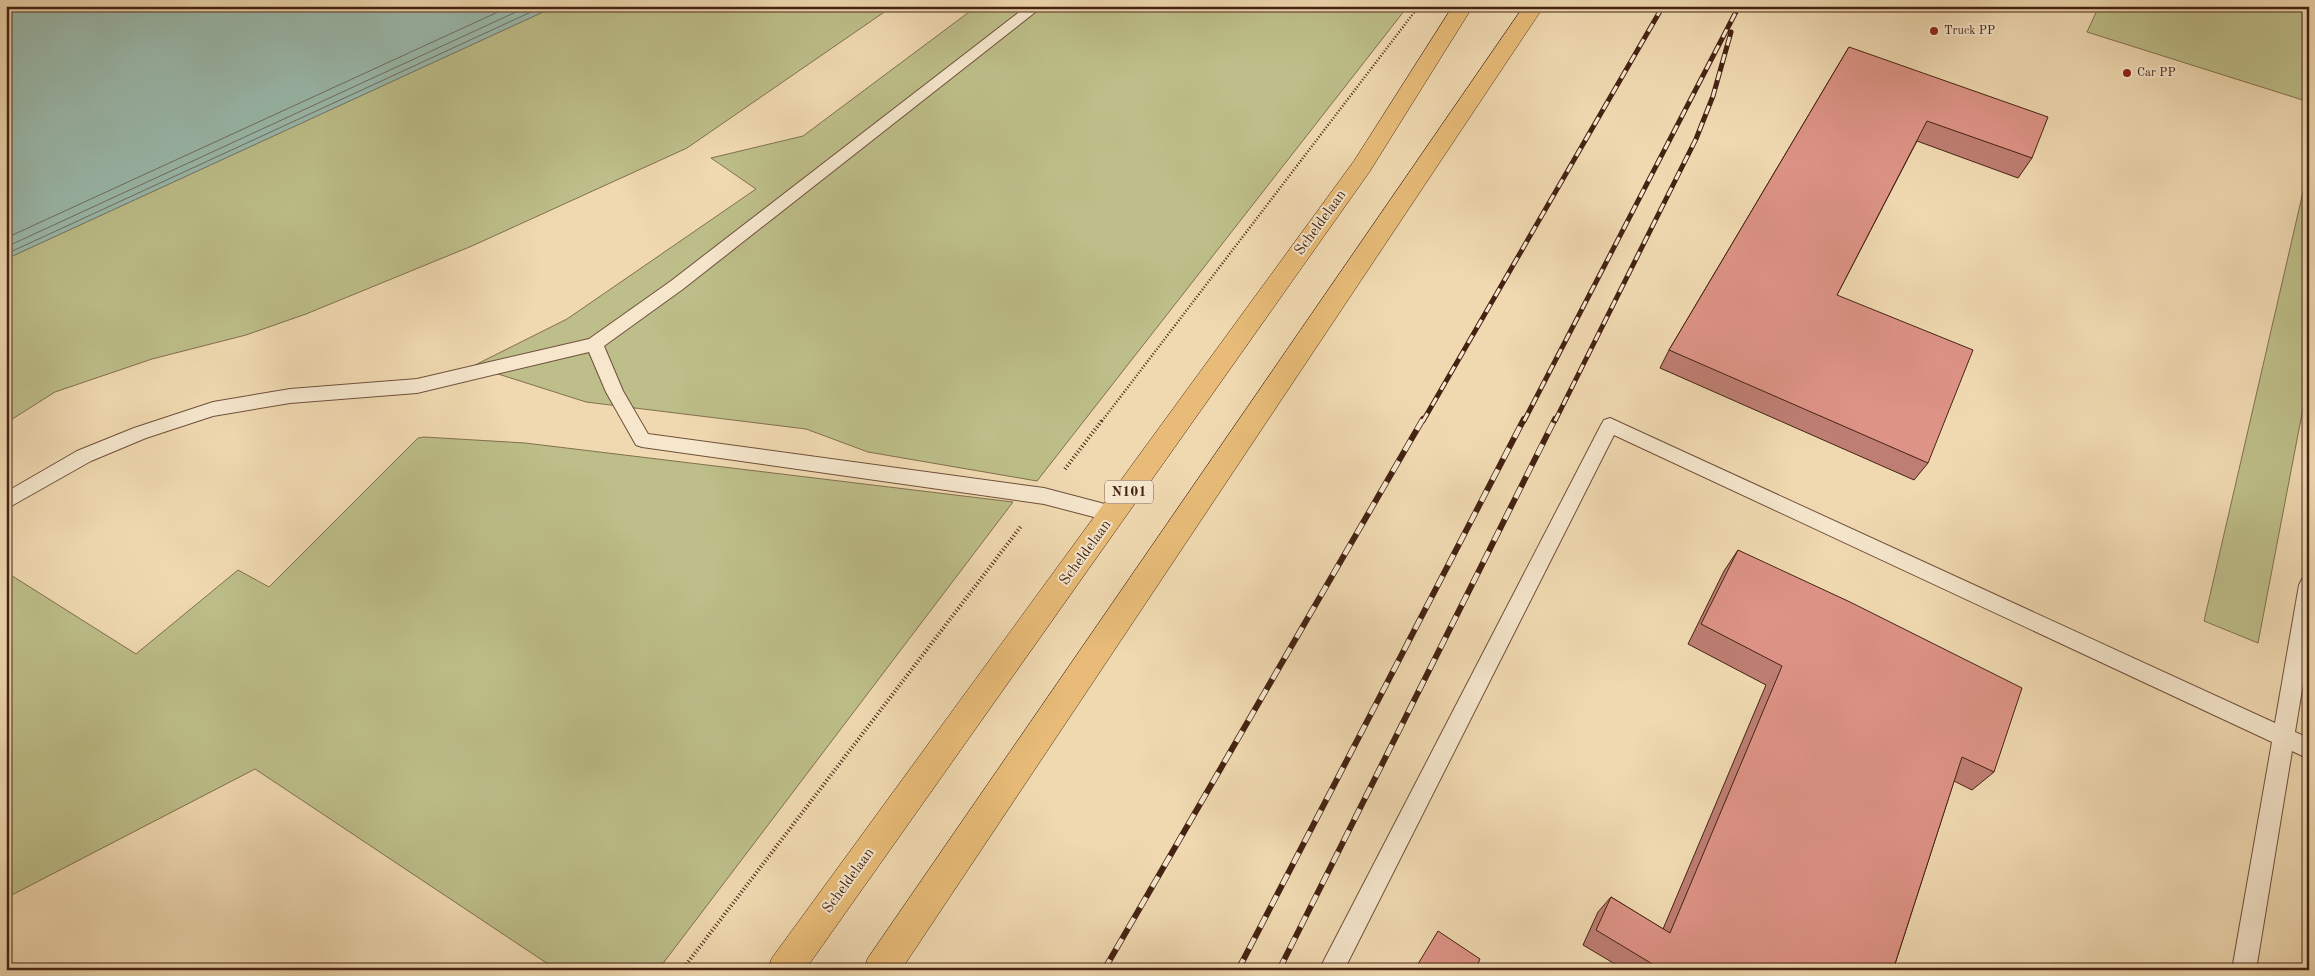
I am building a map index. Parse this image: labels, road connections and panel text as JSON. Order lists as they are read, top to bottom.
{
  "streets": {
    "main road": ["Scheldelaan", "N101"]
  },
  "places": ["Truck PP", "Car PP"]
}
